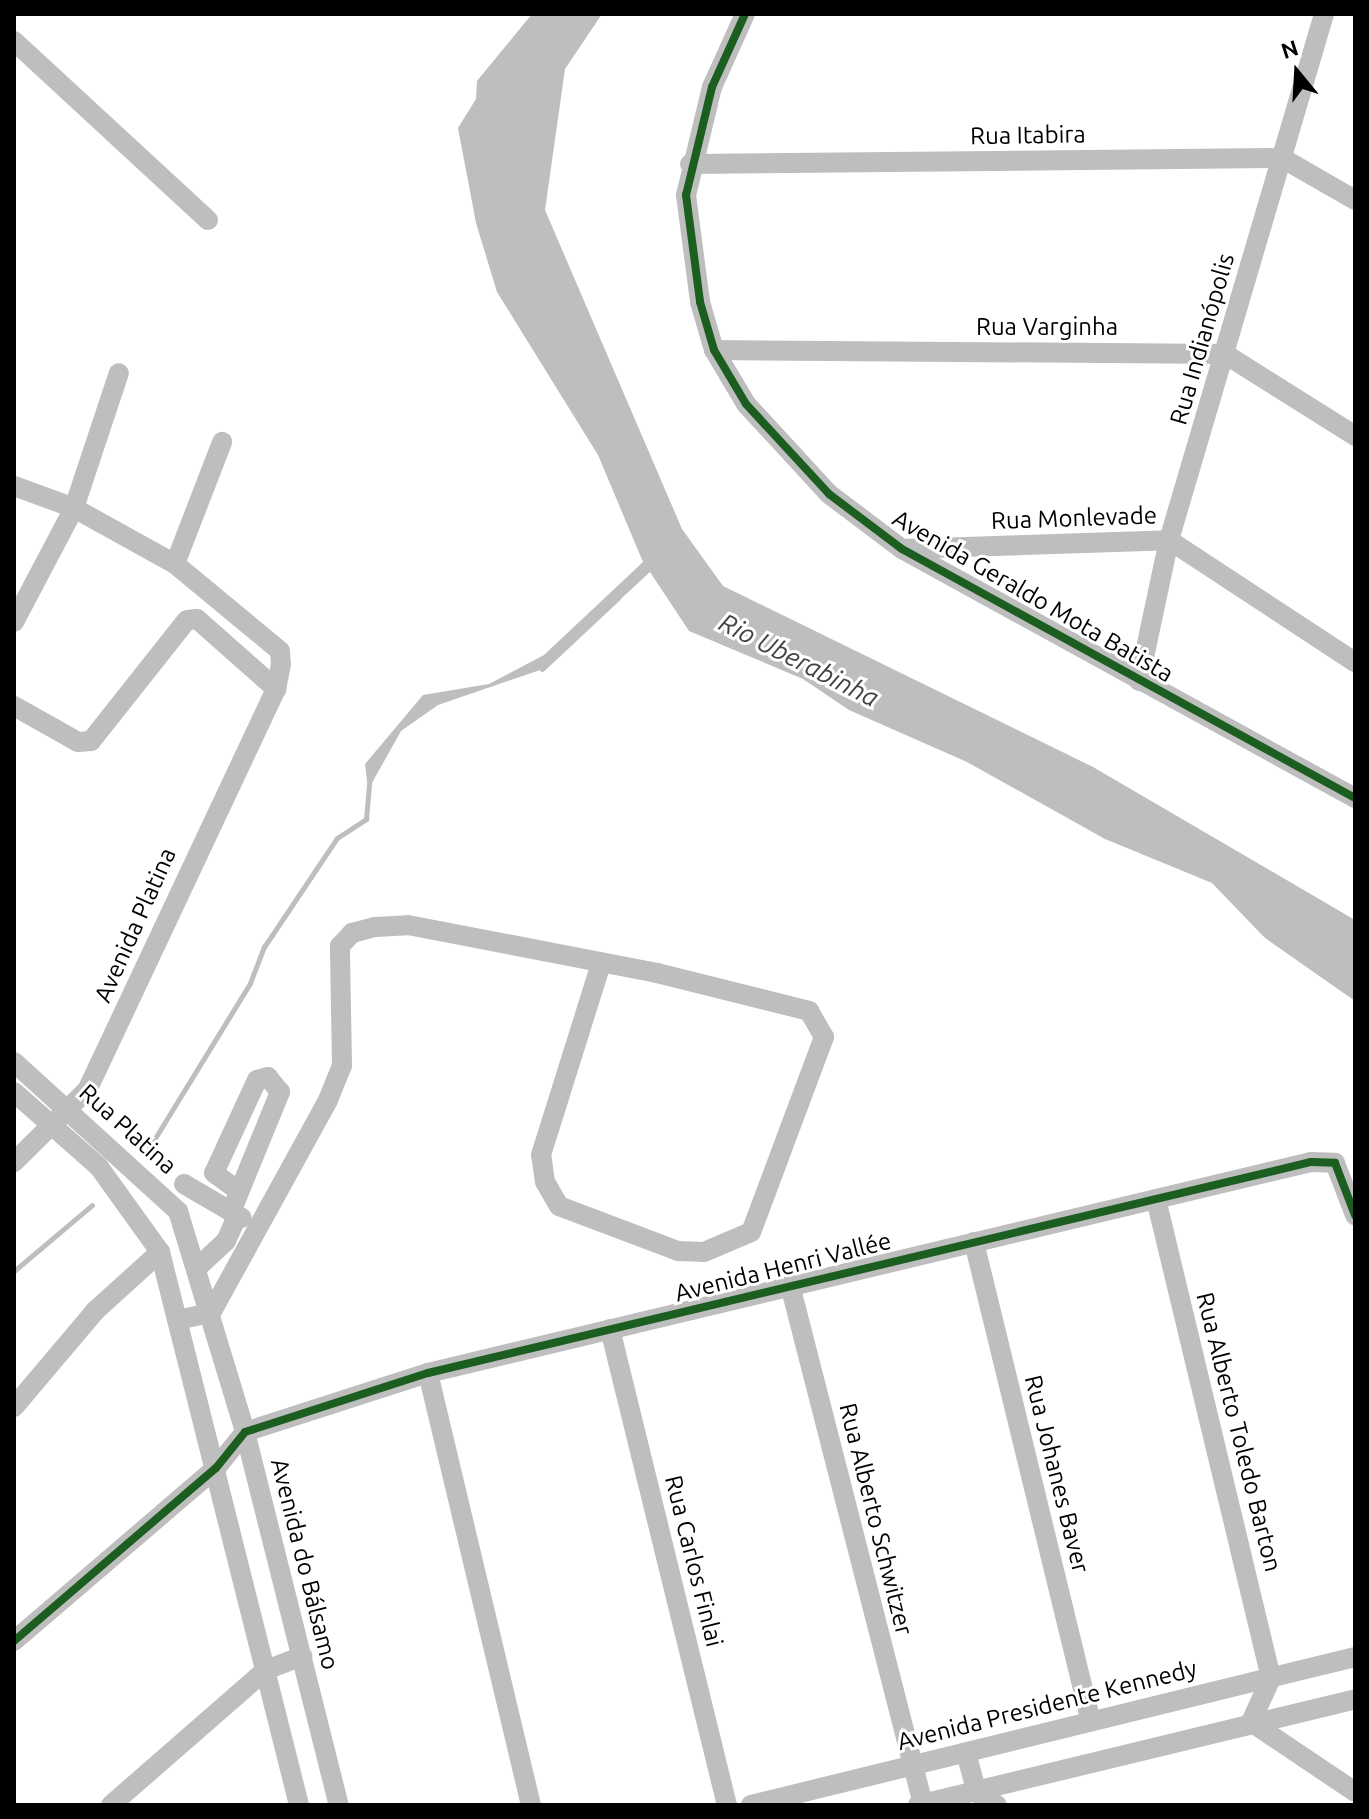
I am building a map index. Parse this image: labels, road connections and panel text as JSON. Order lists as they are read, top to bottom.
{
  "streets": {
    "street": [
      "Rua Itabira",
      "Rua Varginha",
      "Rua Indianópolis",
      "Rua Monlevade",
      "Avenida Geraldo Mota Batista",
      "Avenida Platina",
      "Rua Platina",
      "Avenida Henri Vallée",
      "Rua Alberto Toledo Barton",
      "Rua Johanes Baver",
      "Rua Alberto Schwitzer",
      "Rua Carlos Finlai",
      "Avenida do Bálsamo",
      "Avenida Presidente Kennedy"
    ]
  },
  "crossings": [
    ["Rua Itabira", "Rua Indianópolis"],
    ["Rua Itabira", "Avenida Geraldo Mota Batista"],
    ["Rua Varginha", "Rua Indianópolis"],
    ["Rua Varginha", "Avenida Geraldo Mota Batista"],
    ["Rua Indianópolis", "Rua Monlevade"],
    ["Rua Indianópolis", "Avenida Geraldo Mota Batista"],
    ["Rua Monlevade", "Avenida Geraldo Mota Batista"],
    ["Avenida Platina", "Rua Platina"],
    ["Rua Platina", "Avenida do Bálsamo"],
    ["Avenida Henri Vallée", "Rua Alberto Toledo Barton"],
    ["Avenida Henri Vallée", "Rua Johanes Baver"],
    ["Avenida Henri Vallée", "Rua Alberto Schwitzer"],
    ["Avenida Henri Vallée", "Rua Carlos Finlai"],
    ["Avenida Henri Vallée", "Avenida do Bálsamo"],
    ["Rua Alberto Toledo Barton", "Avenida Presidente Kennedy"],
    ["Rua Johanes Baver", "Avenida Presidente Kennedy"],
    ["Rua Alberto Schwitzer", "Avenida Presidente Kennedy"]
  ],
  "water": ["Rio Uberabinha"],
  "north": "top"
}
